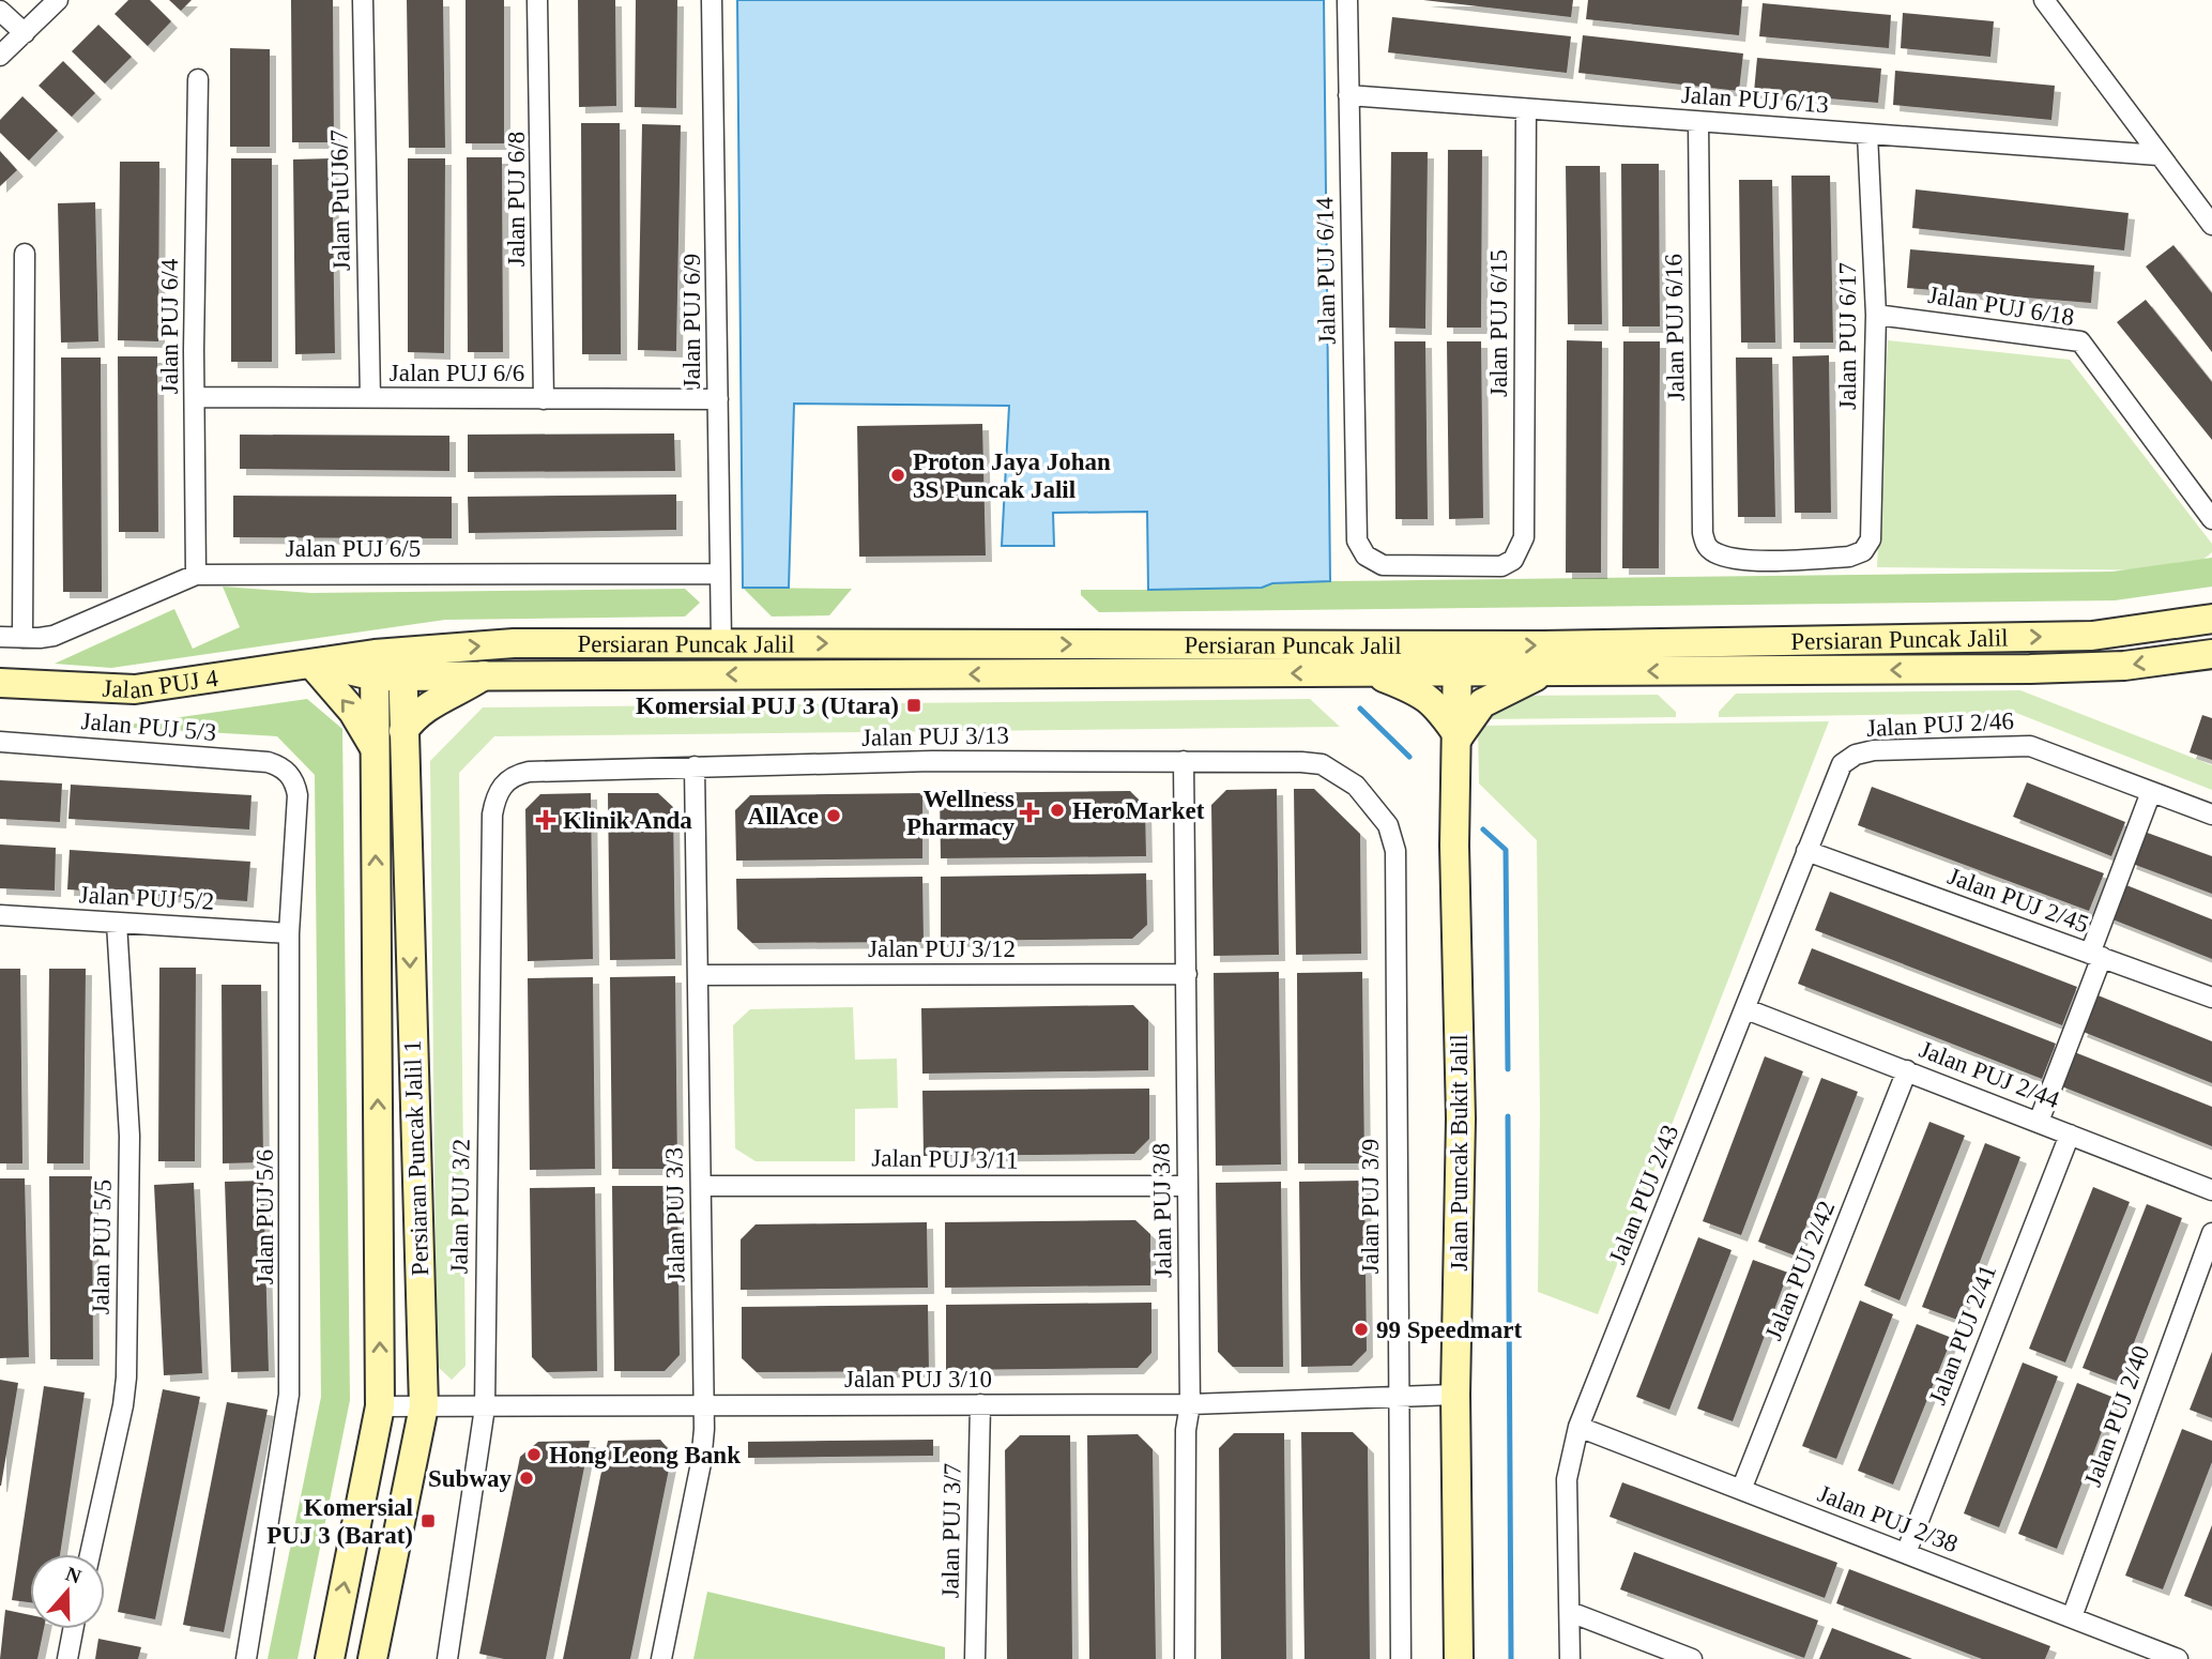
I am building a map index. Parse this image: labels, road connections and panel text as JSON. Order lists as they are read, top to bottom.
{
  "streets": {
    "main road": [
      "Persiaran Puncak Jalil",
      "Jalan PUJ 4",
      "Jalan Puncak Bukit Jalil",
      "Persiaran Puncak Jalil 1"
    ],
    "street": [
      "Jalan PUJ 6/13",
      "Jalan PUJ 6/8",
      "Jalan PuUJ6/7",
      "Jalan PUJ 6/14",
      "Jalan PUJ 6/18",
      "Jalan PUJ 6/9",
      "Jalan PUJ 6/15",
      "Jalan PUJ 6/4",
      "Jalan PUJ 6/16",
      "Jalan PUJ 6/17",
      "Jalan PUJ 6/6",
      "Jalan PUJ 6/5",
      "Jalan PUJ 2/46",
      "Jalan PUJ 5/3",
      "Jalan PUJ 3/13",
      "Jalan PUJ 5/2",
      "Jalan PUJ 2/45",
      "Jalan PUJ 3/12",
      "Jalan PUJ 2/44",
      "Jalan PUJ 3/11",
      "Jalan PUJ 2/43",
      "Jalan PUJ 3/2",
      "Jalan PUJ 3/9",
      "Jalan PUJ 3/8",
      "Jalan PUJ 3/3",
      "Jalan PUJ 5/6",
      "Jalan PUJ 5/5",
      "Jalan PUJ 2/42",
      "Jalan PUJ 2/41",
      "Jalan PUJ 3/10",
      "Jalan PUJ 2/40",
      "Jalan PUJ 2/38",
      "Jalan PUJ 3/7"
    ]
  },
  "crossings": [
    ["Jalan PUJ 6/13", "Jalan PUJ 6/14"],
    ["Jalan PUJ 6/13", "Jalan PUJ 6/15"],
    ["Jalan PUJ 6/13", "Jalan PUJ 6/16"],
    ["Jalan PUJ 6/13", "Jalan PUJ 6/17"],
    ["Jalan PUJ 6/8", "Jalan PUJ 6/6"],
    ["Jalan PuUJ6/7", "Jalan PUJ 6/6"],
    ["Jalan PUJ 6/14", "Jalan PUJ 6/15"],
    ["Jalan PUJ 6/18", "Jalan PUJ 6/17"],
    ["Jalan PUJ 6/9", "Jalan PUJ 6/6"],
    ["Jalan PUJ 6/9", "Jalan PUJ 6/5"],
    ["Jalan PUJ 6/9", "Persiaran Puncak Jalil"],
    ["Jalan PUJ 6/4", "Jalan PUJ 6/6"],
    ["Jalan PUJ 6/4", "Jalan PUJ 6/5"],
    ["Jalan PUJ 6/16", "Jalan PUJ 6/17"],
    ["Persiaran Puncak Jalil", "Jalan PUJ 4"],
    ["Persiaran Puncak Jalil", "Jalan Puncak Bukit Jalil"],
    ["Persiaran Puncak Jalil", "Persiaran Puncak Jalil 1"],
    ["Jalan PUJ 4", "Persiaran Puncak Jalil 1"],
    ["Jalan PUJ 2/46", "Jalan PUJ 2/43"],
    ["Jalan PUJ 5/3", "Jalan PUJ 5/6"],
    ["Jalan PUJ 3/13", "Jalan PUJ 3/2"],
    ["Jalan PUJ 3/13", "Jalan PUJ 3/9"],
    ["Jalan PUJ 3/13", "Jalan PUJ 3/8"],
    ["Jalan PUJ 3/13", "Jalan PUJ 3/3"],
    ["Jalan PUJ 5/2", "Jalan PUJ 5/6"],
    ["Jalan PUJ 5/2", "Jalan PUJ 5/5"],
    ["Jalan PUJ 2/45", "Jalan PUJ 2/43"],
    ["Jalan PUJ 3/12", "Jalan PUJ 3/8"],
    ["Jalan PUJ 3/12", "Jalan PUJ 3/3"],
    ["Jalan PUJ 2/44", "Jalan PUJ 2/43"],
    ["Jalan PUJ 2/44", "Jalan PUJ 2/42"],
    ["Jalan PUJ 2/44", "Jalan PUJ 2/41"],
    ["Jalan Puncak Bukit Jalil", "Jalan PUJ 3/10"],
    ["Persiaran Puncak Jalil 1", "Jalan PUJ 3/10"],
    ["Jalan PUJ 3/11", "Jalan PUJ 3/8"],
    ["Jalan PUJ 3/11", "Jalan PUJ 3/3"],
    ["Jalan PUJ 2/43", "Jalan PUJ 2/38"],
    ["Jalan PUJ 3/2", "Jalan PUJ 3/10"],
    ["Jalan PUJ 3/9", "Jalan PUJ 3/10"],
    ["Jalan PUJ 3/8", "Jalan PUJ 3/10"],
    ["Jalan PUJ 3/3", "Jalan PUJ 3/10"],
    ["Jalan PUJ 2/42", "Jalan PUJ 2/38"],
    ["Jalan PUJ 2/41", "Jalan PUJ 2/38"],
    ["Jalan PUJ 3/10", "Jalan PUJ 3/7"],
    ["Jalan PUJ 2/40", "Jalan PUJ 2/38"]
  ],
  "places": {
    "other": [
      "Proton Jaya Johan 3S Puncak Jalil",
      "HeroMarket",
      "AllAce",
      "99 Speedmart",
      "Hong Leong Bank",
      "Subway"
    ],
    "transit": ["Komersial PUJ 3 (Utara)", "Komersial PUJ 3 (Barat)"],
    "health": ["Wellness Pharmacy", "Klinik Anda"]
  },
  "north": "top"
}
